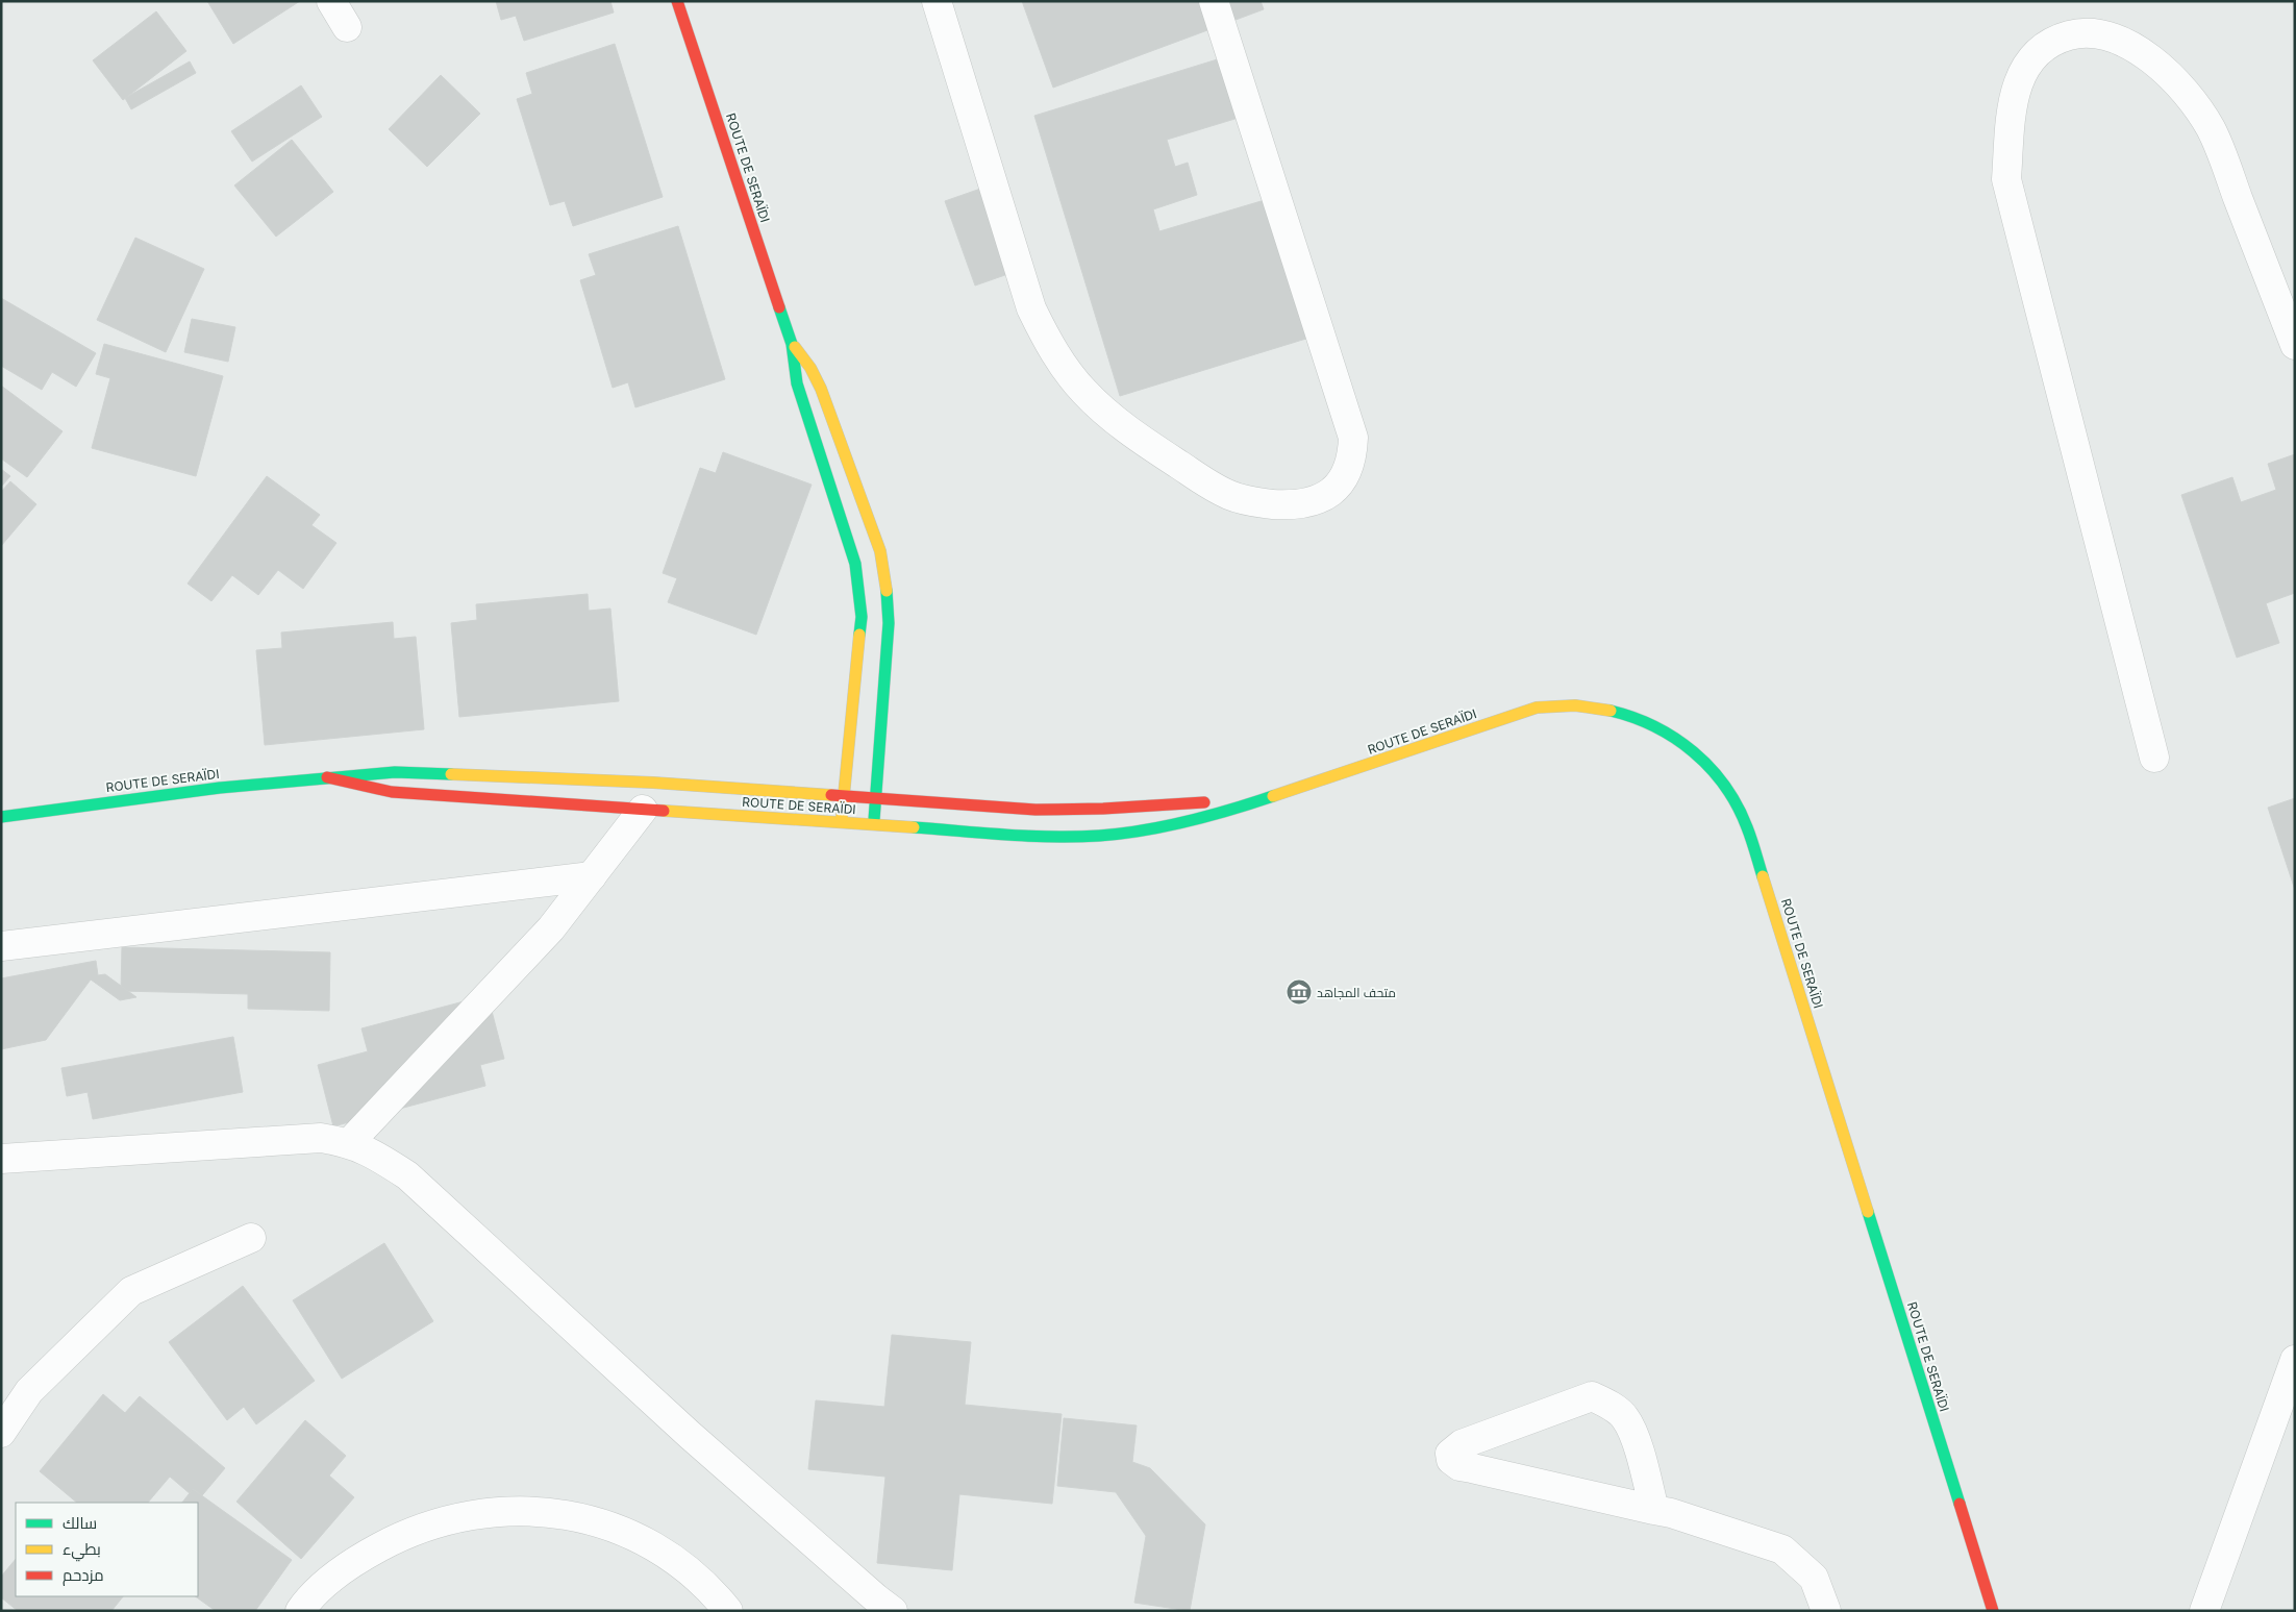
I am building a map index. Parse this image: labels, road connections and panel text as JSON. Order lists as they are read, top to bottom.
{
  "streets": {
    "street": ["ROUTE DE SERAÏDI"]
  },
  "places": {
    "museum": ["متحف المجاهد"]
  },
  "legend": ["سالك", "بطيء", "مزدحم"]
}
